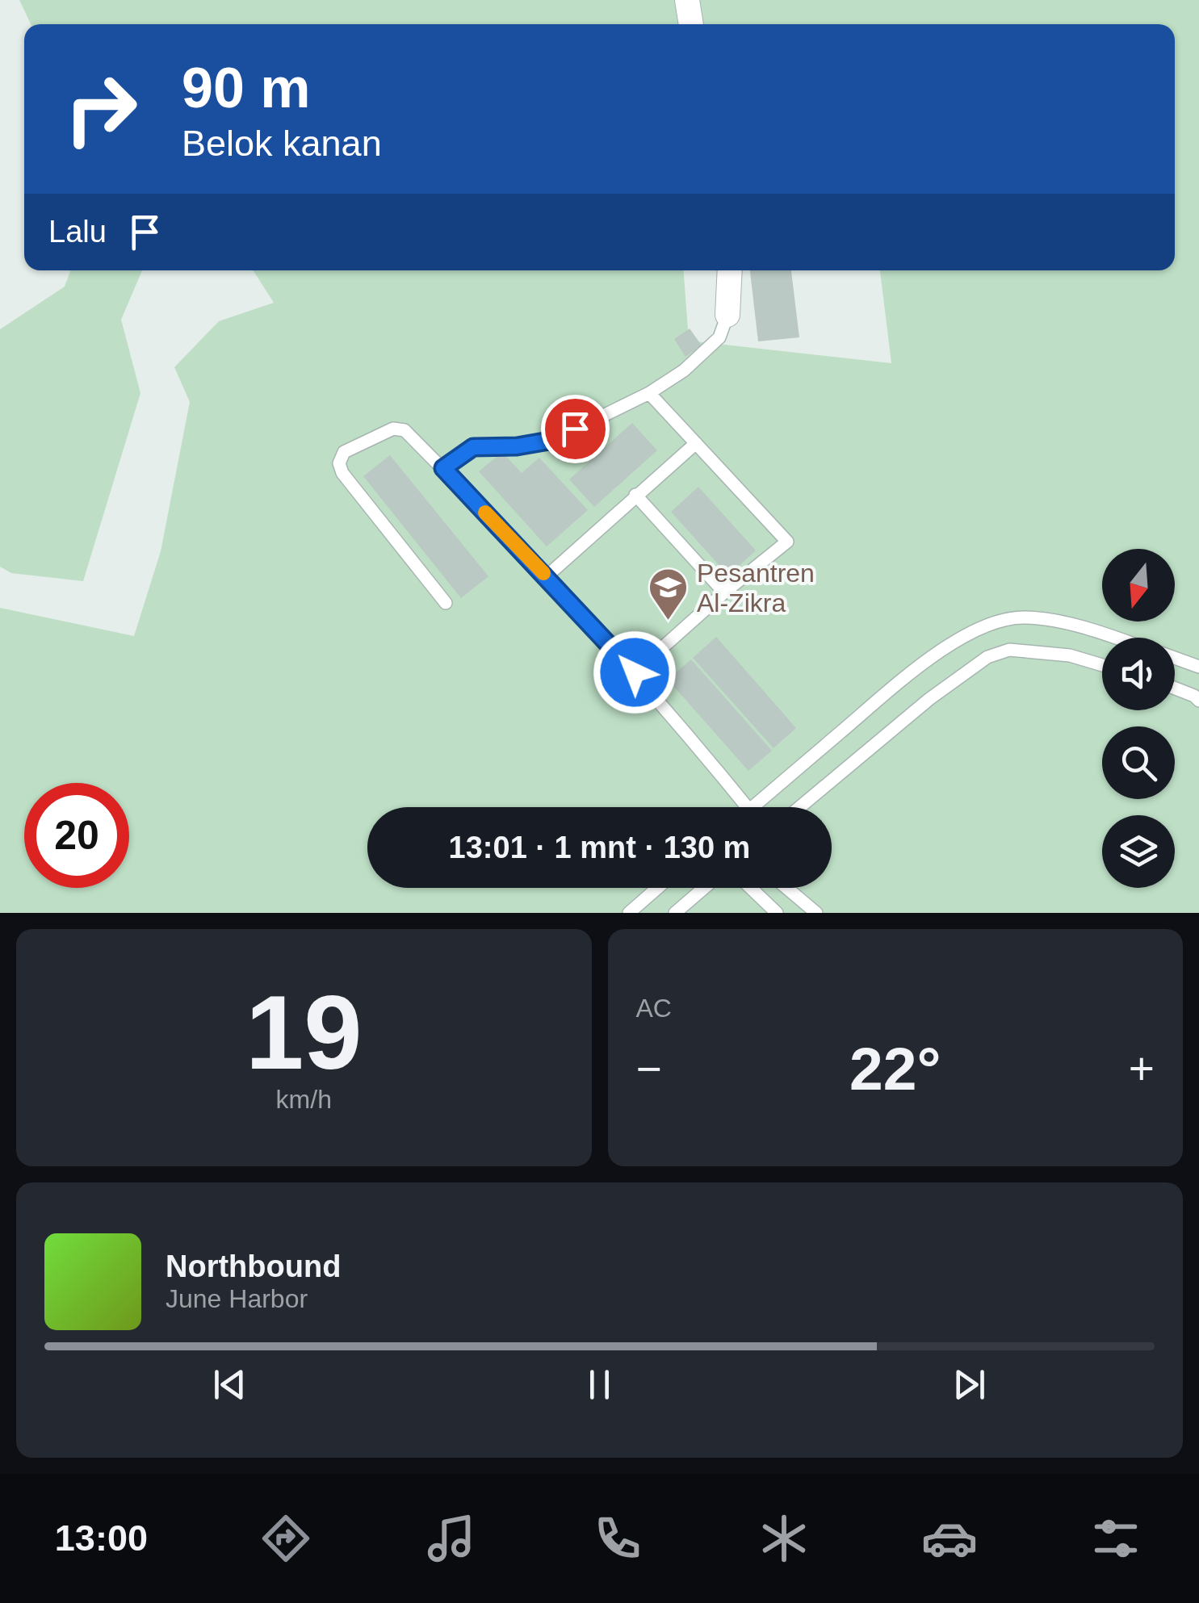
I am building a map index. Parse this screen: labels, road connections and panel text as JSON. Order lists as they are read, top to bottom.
{
  "places": {
    "school or university": ["Pesantren Al-Zikra"]
  },
  "north": "bottom",
  "page": {
    "turn": ["90 m", "Belok kanan"],
    "then": "Lalu",
    "limit": "20",
    "trip": "13:01 · 1 mnt · 130 m",
    "tile": [
      ["19", "km/h"],
      "AC"
    ],
    "heat": ["−", "22°", "+"],
    "song": ["Northbound", "June Harbor"],
    "tabs": "13:00"
  }
}
